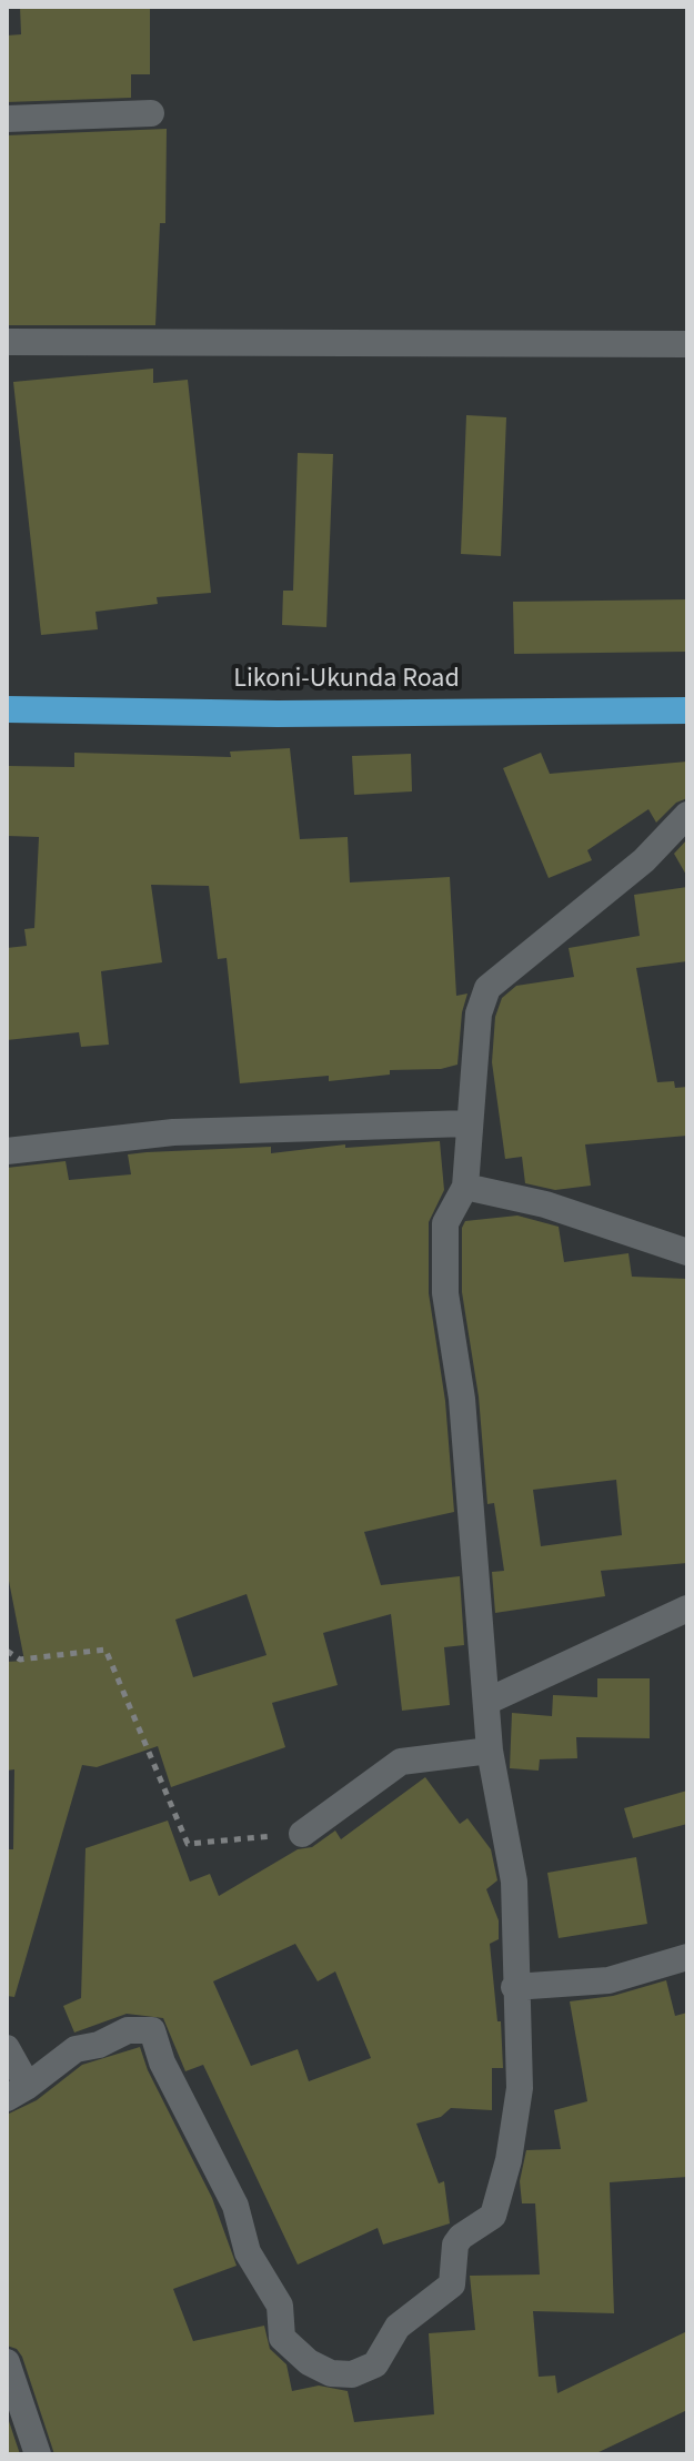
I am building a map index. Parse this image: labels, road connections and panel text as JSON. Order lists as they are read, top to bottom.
{
  "streets": {
    "highway": ["Likoni-Ukunda Road"]
  }
}
